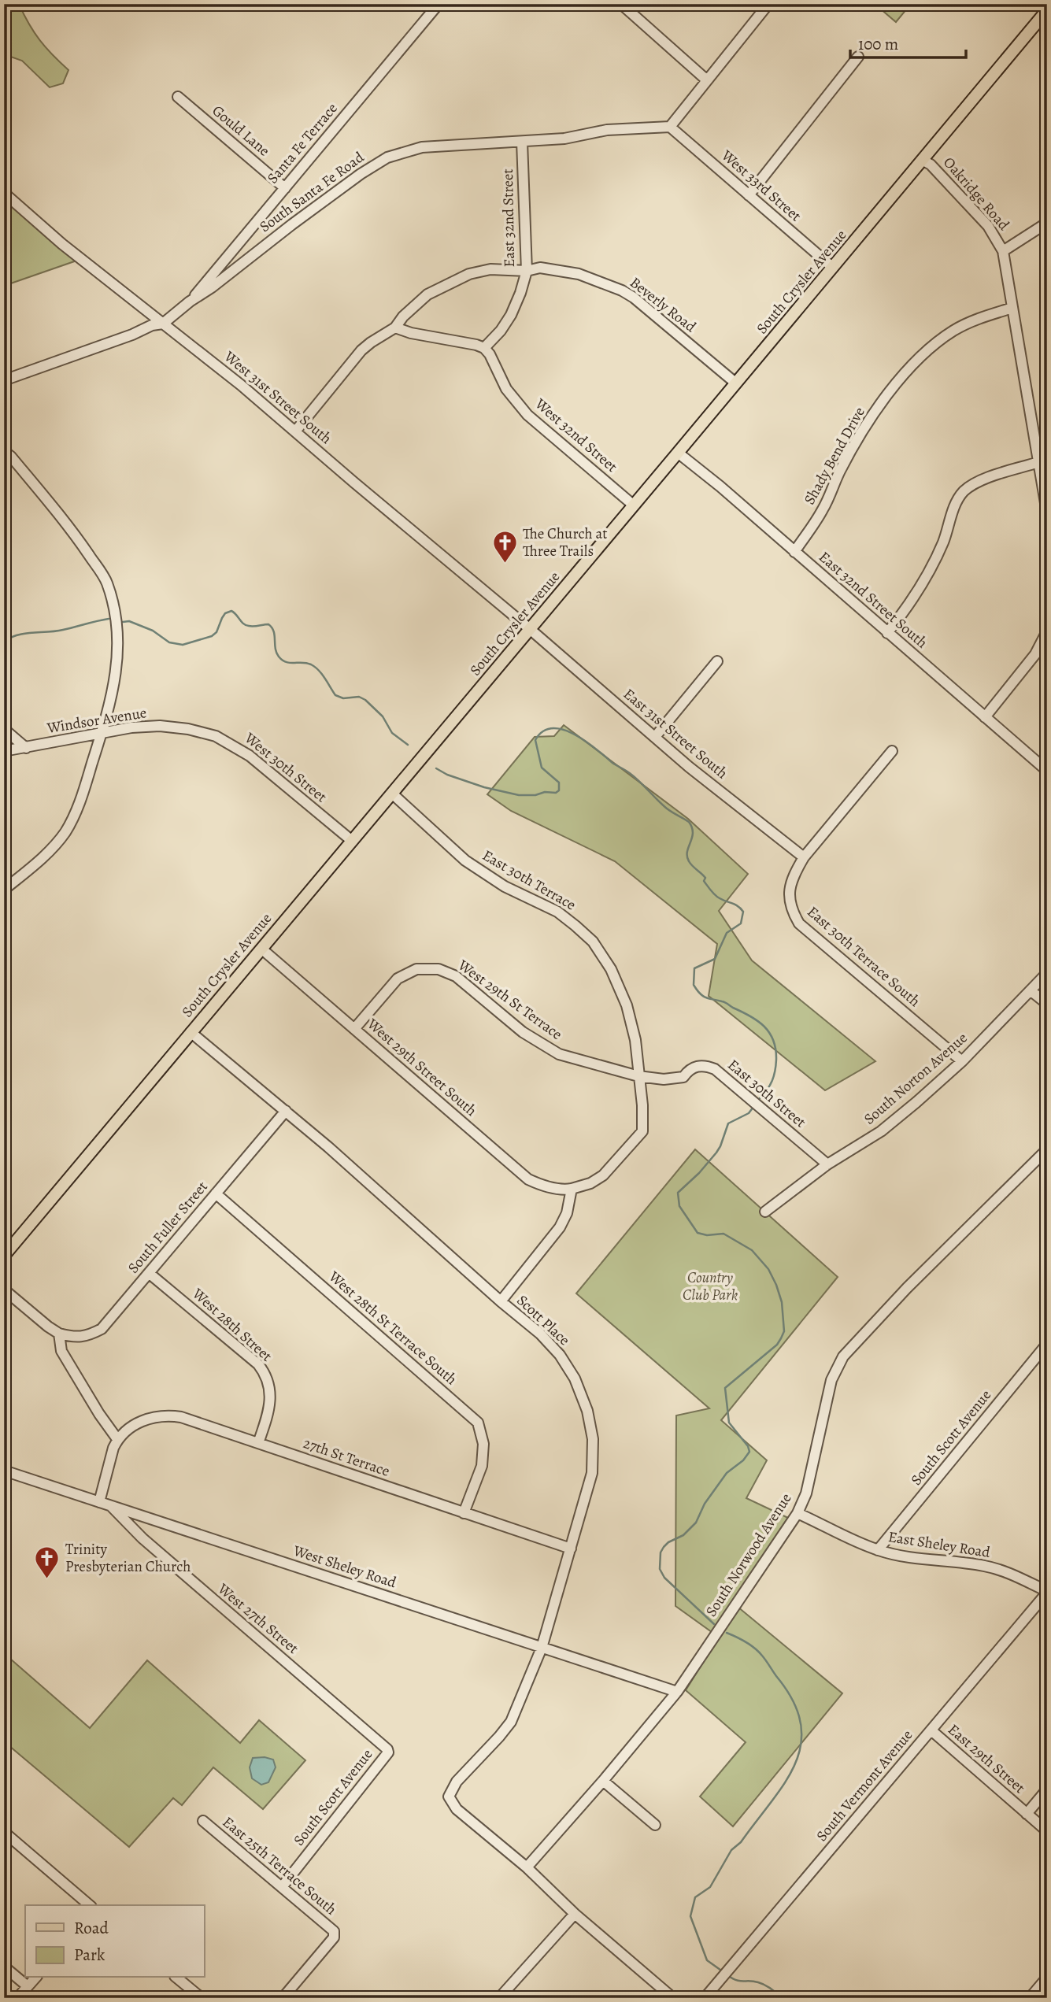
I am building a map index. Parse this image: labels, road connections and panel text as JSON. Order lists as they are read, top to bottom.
{
  "streets": {
    "main road": ["South Crysler Avenue"],
    "street": [
      "Gould Lane",
      "Santa Fe Terrace",
      "West 33rd Street",
      "South Santa Fe Road",
      "Oakridge Road",
      "East 32nd Street",
      "Beverly Road",
      "West 31st Street South",
      "West 32nd Street",
      "Shady Bend Drive",
      "East 32nd Street South",
      "Windsor Avenue",
      "East 31st Street South",
      "West 30th Street",
      "East 30th Terrace",
      "East 30th Terrace South",
      "West 29th St Terrace",
      "West 29th Street South",
      "South Norton Avenue",
      "East 30th Street",
      "South Fuller Street",
      "Scott Place",
      "West 28th Street",
      "West 28th St Terrace South",
      "South Scott Avenue",
      "27th St Terrace",
      "East Sheley Road",
      "South Norwood Avenue",
      "West Sheley Road",
      "West 27th Street",
      "East 29th Street",
      "South Vermont Avenue",
      "East 25th Terrace South"
    ]
  },
  "crossings": [
    ["Gould Lane", "Santa Fe Terrace"],
    ["Santa Fe Terrace", "South Santa Fe Road"],
    ["West 33rd Street", "South Santa Fe Road"],
    ["West 33rd Street", "South Crysler Avenue"],
    ["South Santa Fe Road", "East 32nd Street"],
    ["South Santa Fe Road", "West 31st Street South"],
    ["Oakridge Road", "South Crysler Avenue"],
    ["Oakridge Road", "Shady Bend Drive"],
    ["East 32nd Street", "Beverly Road"],
    ["East 32nd Street", "West 32nd Street"],
    ["South Crysler Avenue", "Beverly Road"],
    ["South Crysler Avenue", "West 31st Street South"],
    ["South Crysler Avenue", "West 32nd Street"],
    ["South Crysler Avenue", "East 32nd Street South"],
    ["South Crysler Avenue", "East 31st Street South"],
    ["South Crysler Avenue", "West 30th Street"],
    ["South Crysler Avenue", "East 30th Terrace"],
    ["South Crysler Avenue", "West 29th Street South"],
    ["South Crysler Avenue", "Scott Place"],
    ["Beverly Road", "West 31st Street South"],
    ["West 31st Street South", "East 31st Street South"],
    ["Shady Bend Drive", "East 32nd Street South"],
    ["Windsor Avenue", "West 30th Street"],
    ["East 31st Street South", "East 30th Terrace South"],
    ["East 30th Terrace", "West 29th St Terrace"],
    ["East 30th Terrace", "West 29th Street South"],
    ["East 30th Terrace South", "South Norton Avenue"],
    ["West 29th St Terrace", "West 29th Street South"],
    ["West 29th St Terrace", "East 30th Street"],
    ["South Norton Avenue", "East 30th Street"],
    ["South Fuller Street", "Scott Place"],
    ["South Fuller Street", "West 28th Street"],
    ["South Fuller Street", "West 28th St Terrace South"],
    ["Scott Place", "27th St Terrace"],
    ["Scott Place", "South Norwood Avenue"],
    ["Scott Place", "West Sheley Road"],
    ["West 28th Street", "27th St Terrace"],
    ["West 28th St Terrace South", "27th St Terrace"],
    ["South Scott Avenue", "East Sheley Road"],
    ["South Scott Avenue", "West 27th Street"],
    ["South Scott Avenue", "East 25th Terrace South"],
    ["East Sheley Road", "South Norwood Avenue"],
    ["East Sheley Road", "South Vermont Avenue"],
    ["South Norwood Avenue", "West Sheley Road"],
    ["West Sheley Road", "West 27th Street"],
    ["East 29th Street", "South Vermont Avenue"]
  ],
  "parks": ["Country Club Park"],
  "places": {
    "church": ["The Church at Three Trails", "Trinity Presbyterian Church"]
  },
  "legend": ["Road", "Park"],
  "scale_bar": "100 m"
}
